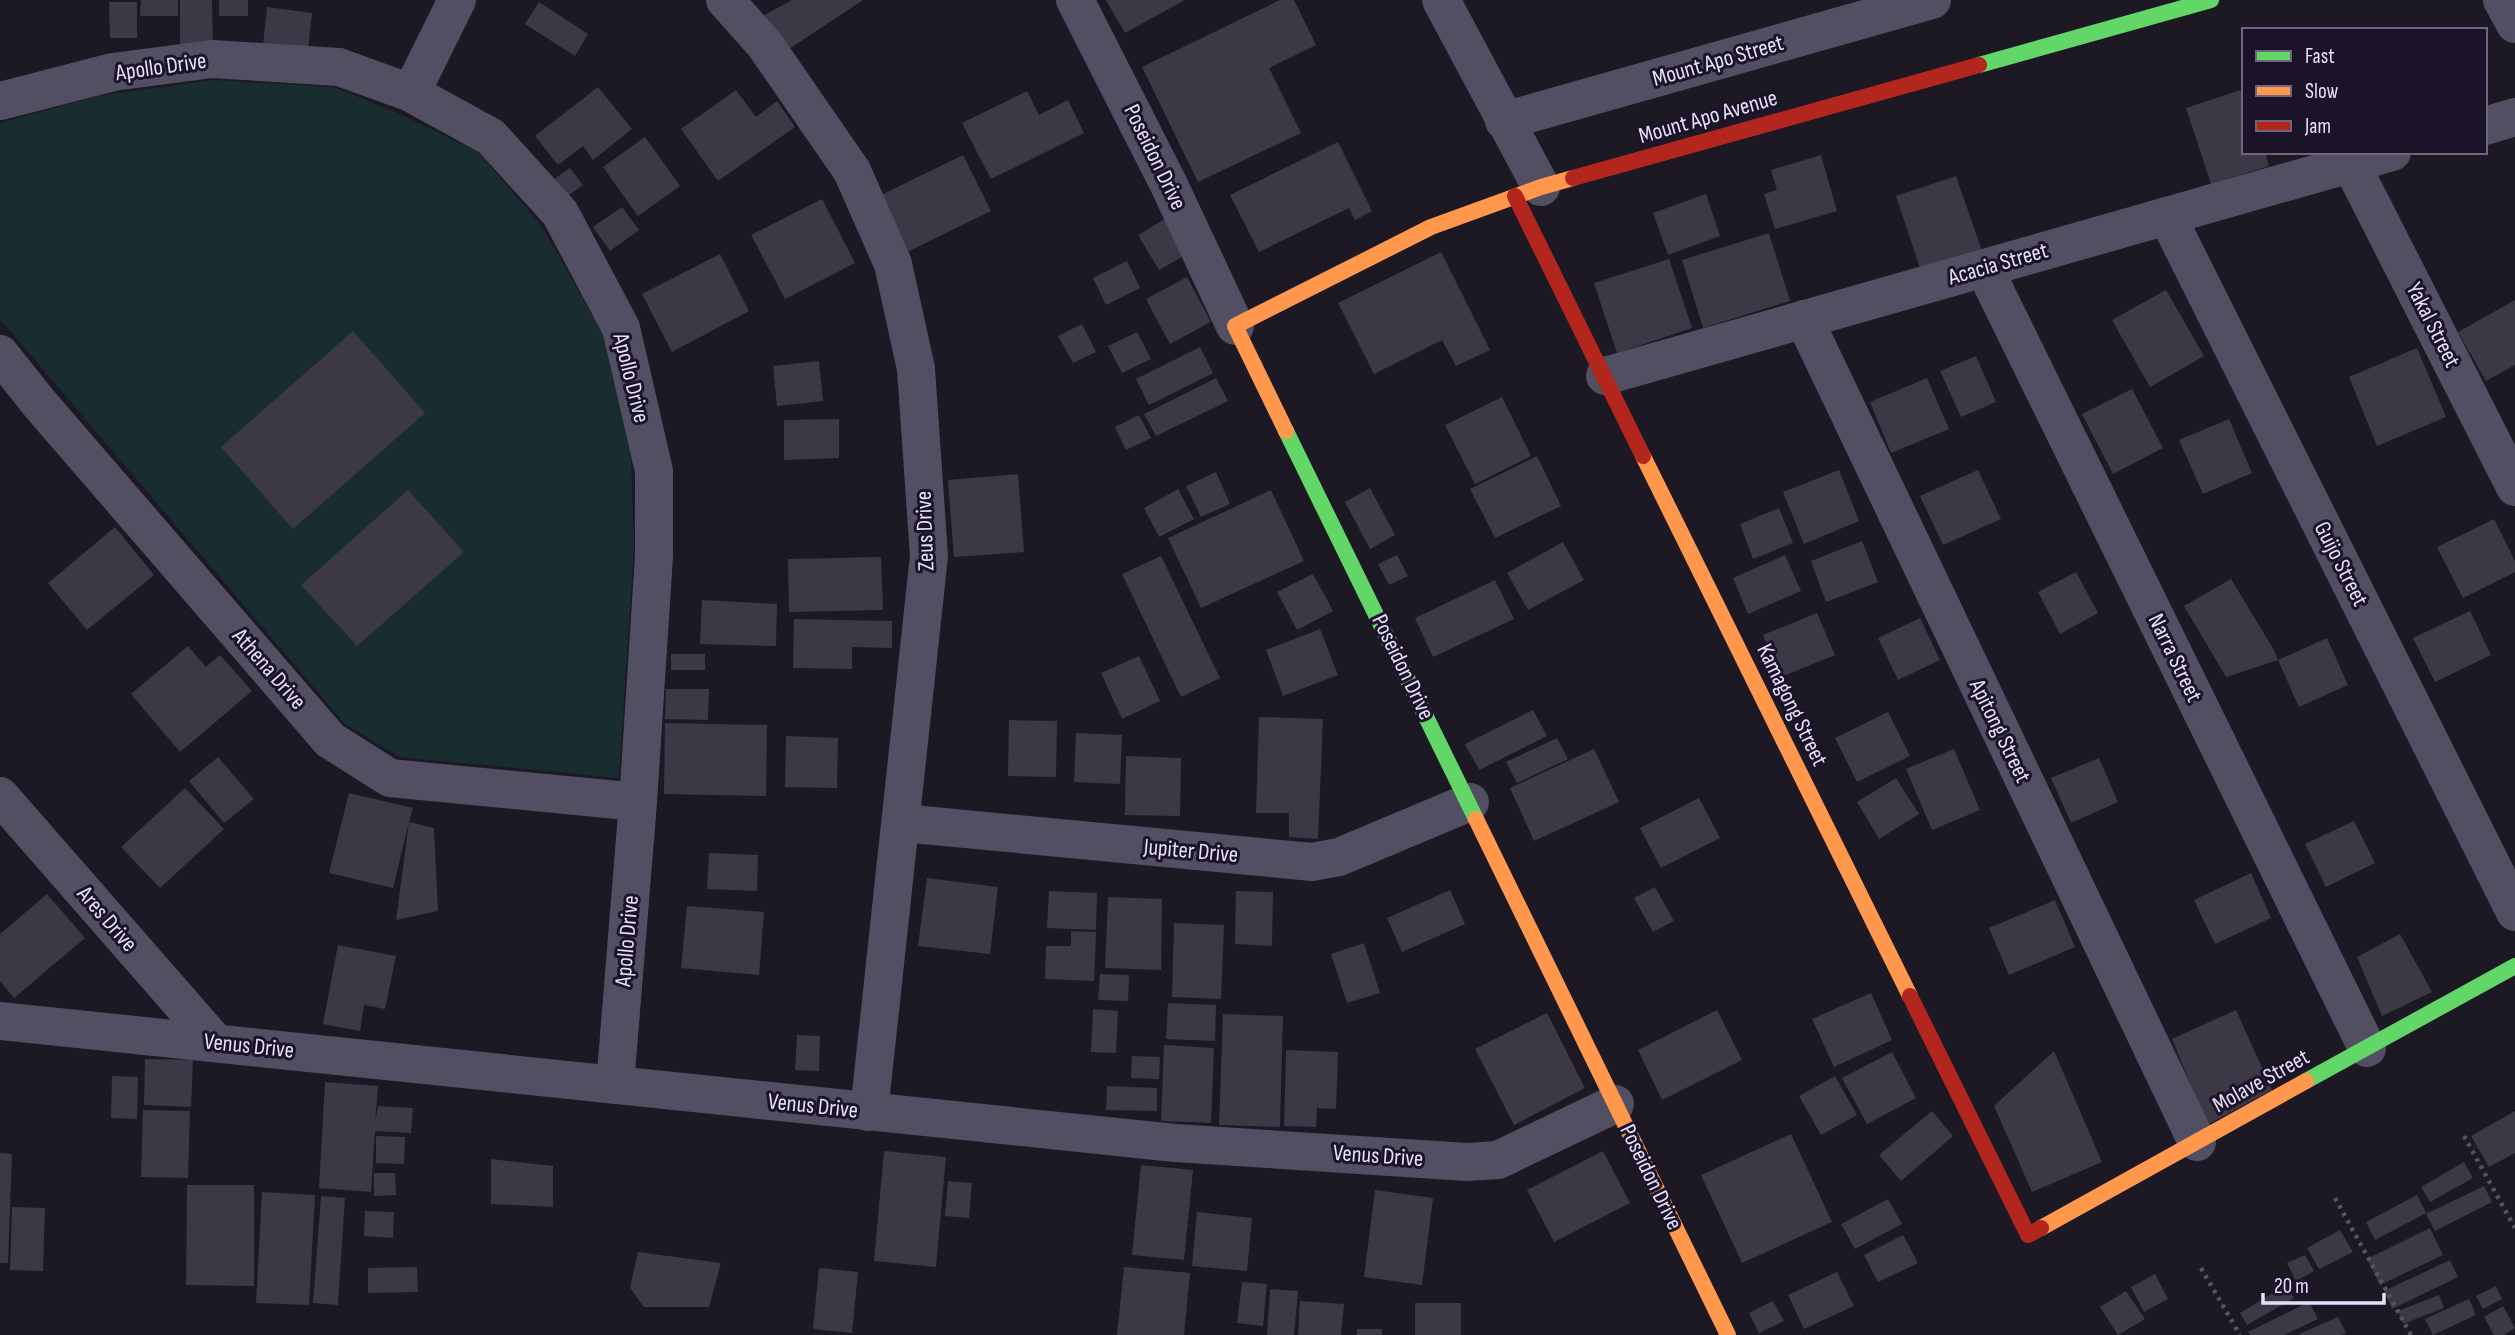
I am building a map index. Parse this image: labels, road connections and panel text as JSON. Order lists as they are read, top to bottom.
{
  "streets": {
    "street": [
      "Mount Apo Street",
      "Apollo Drive",
      "Mount Apo Avenue",
      "Poseidon Drive",
      "Acacia Street",
      "Yakal Street",
      "Zeus Drive",
      "Guijo Street",
      "Narra Street",
      "Athena Drive",
      "Kamagong Street",
      "Apitong Street",
      "Jupiter Drive",
      "Ares Drive",
      "Venus Drive",
      "Molave Street"
    ]
  },
  "crossings": [
    ["Apollo Drive", "Athena Drive"],
    ["Apollo Drive", "Venus Drive"],
    ["Mount Apo Avenue", "Poseidon Drive"],
    ["Mount Apo Avenue", "Kamagong Street"],
    ["Poseidon Drive", "Jupiter Drive"],
    ["Poseidon Drive", "Venus Drive"],
    ["Acacia Street", "Yakal Street"],
    ["Acacia Street", "Guijo Street"],
    ["Acacia Street", "Narra Street"],
    ["Acacia Street", "Kamagong Street"],
    ["Acacia Street", "Apitong Street"],
    ["Zeus Drive", "Jupiter Drive"],
    ["Zeus Drive", "Venus Drive"],
    ["Narra Street", "Molave Street"],
    ["Kamagong Street", "Molave Street"],
    ["Apitong Street", "Molave Street"],
    ["Ares Drive", "Venus Drive"]
  ],
  "legend": ["Fast", "Slow", "Jam"],
  "scale_bar": "20 m"
}
